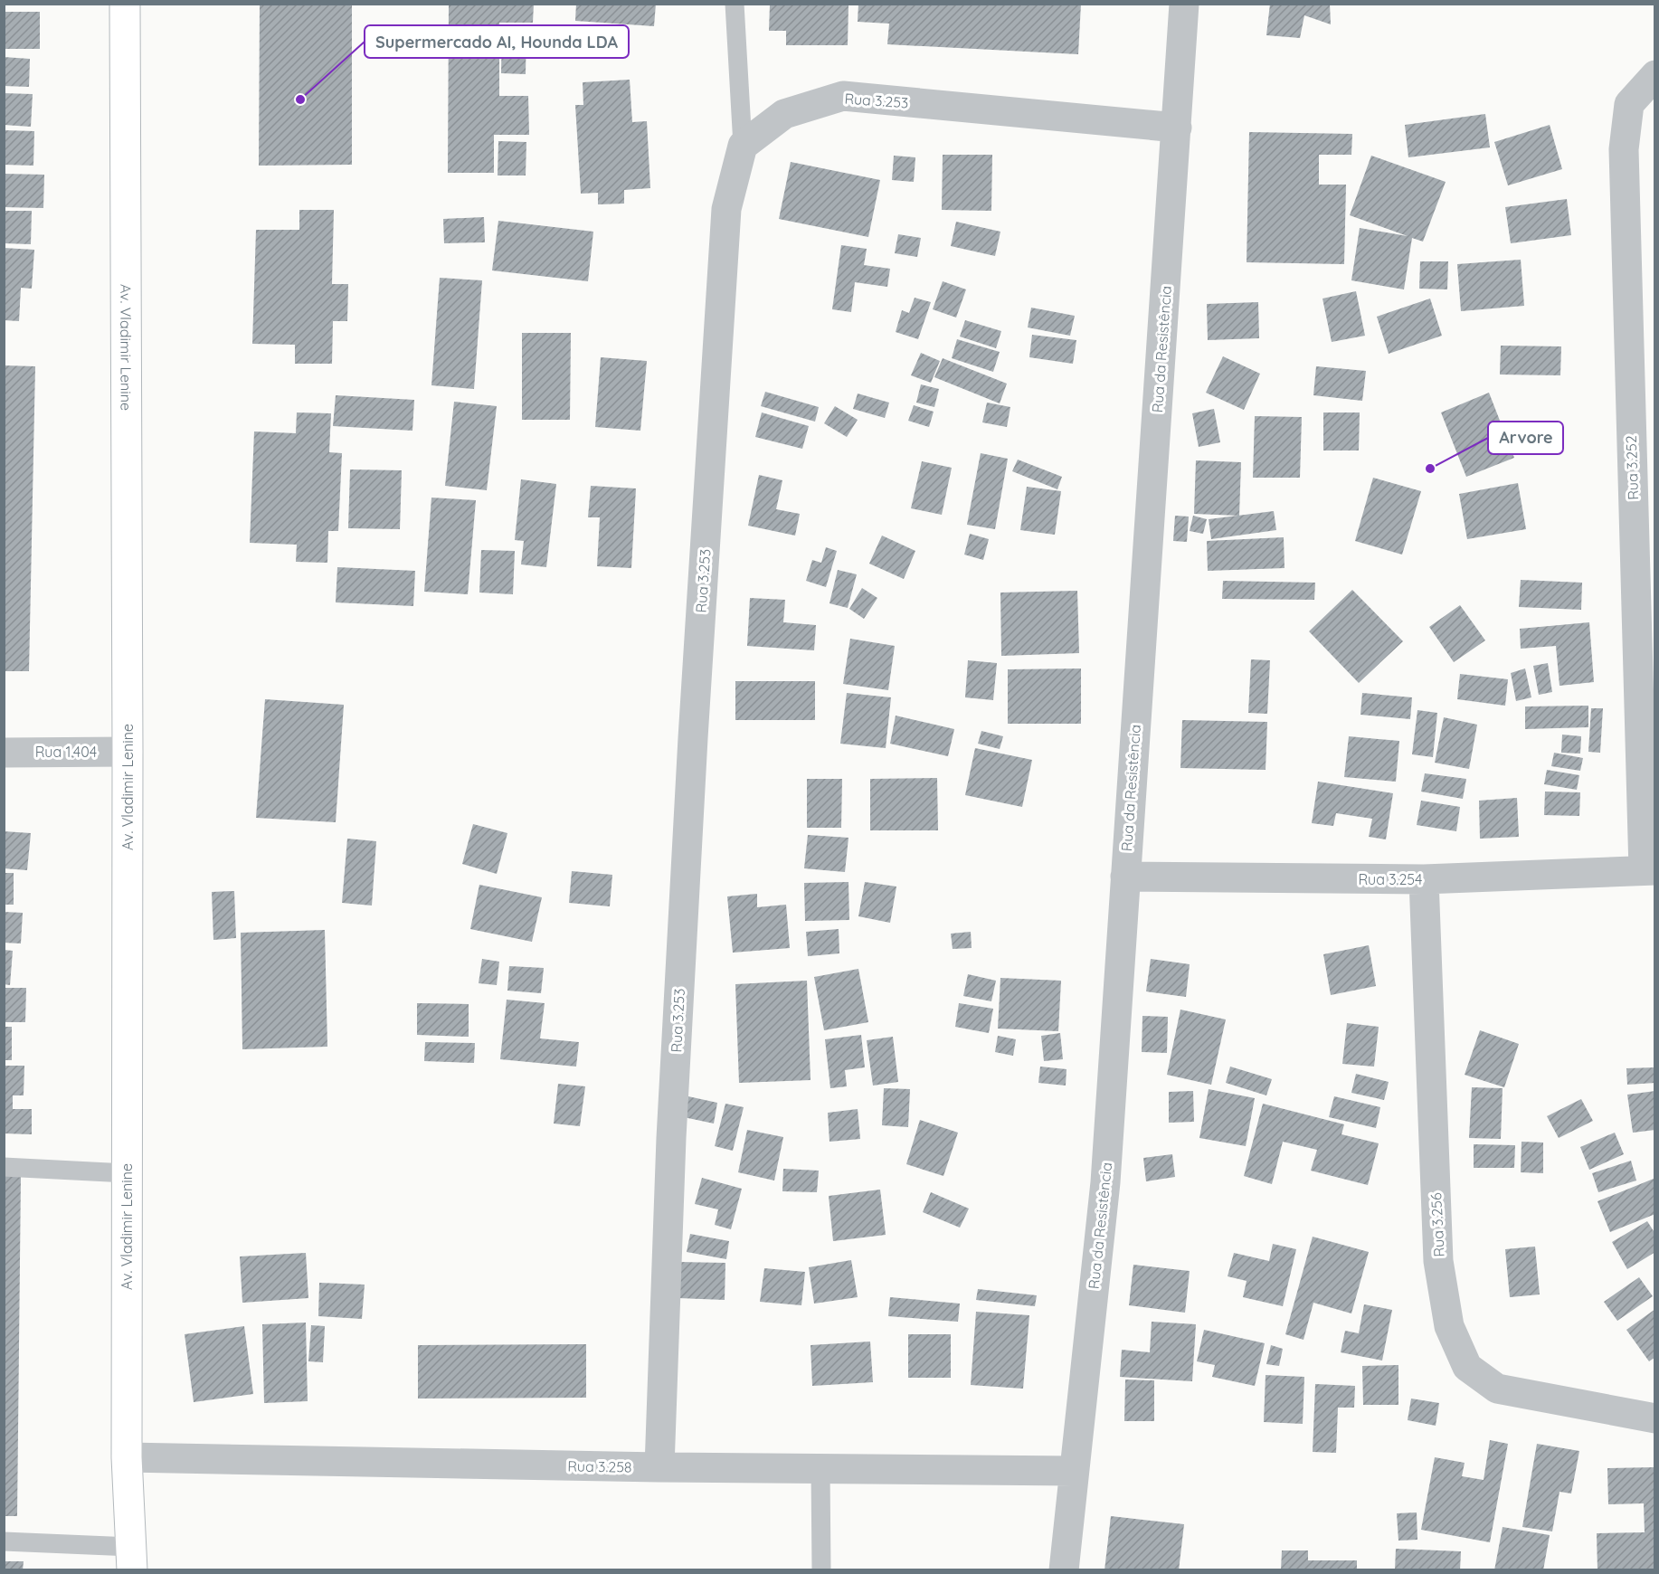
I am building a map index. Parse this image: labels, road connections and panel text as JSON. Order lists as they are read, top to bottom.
{
  "streets": {
    "main road": ["Av. Vladimir Lenine"],
    "street": [
      "Rua 3.253",
      "Rua da Resistência",
      "Rua 3.252",
      "Rua 1.404",
      "Rua 3.254",
      "Rua 3.256",
      "Rua 3.258"
    ]
  },
  "crossings": [
    ["Rua 3.253", "Rua da Resistência"],
    ["Rua 3.253", "Rua 3.258"],
    ["Av. Vladimir Lenine", "Rua 1.404"],
    ["Av. Vladimir Lenine", "Rua 3.258"],
    ["Rua da Resistência", "Rua 3.254"],
    ["Rua da Resistência", "Rua 3.258"],
    ["Rua 3.252", "Rua 3.254"],
    ["Rua 3.254", "Rua 3.256"]
  ],
  "places": ["Supermercado AI, Hounda LDA", "Arvore"]
}
